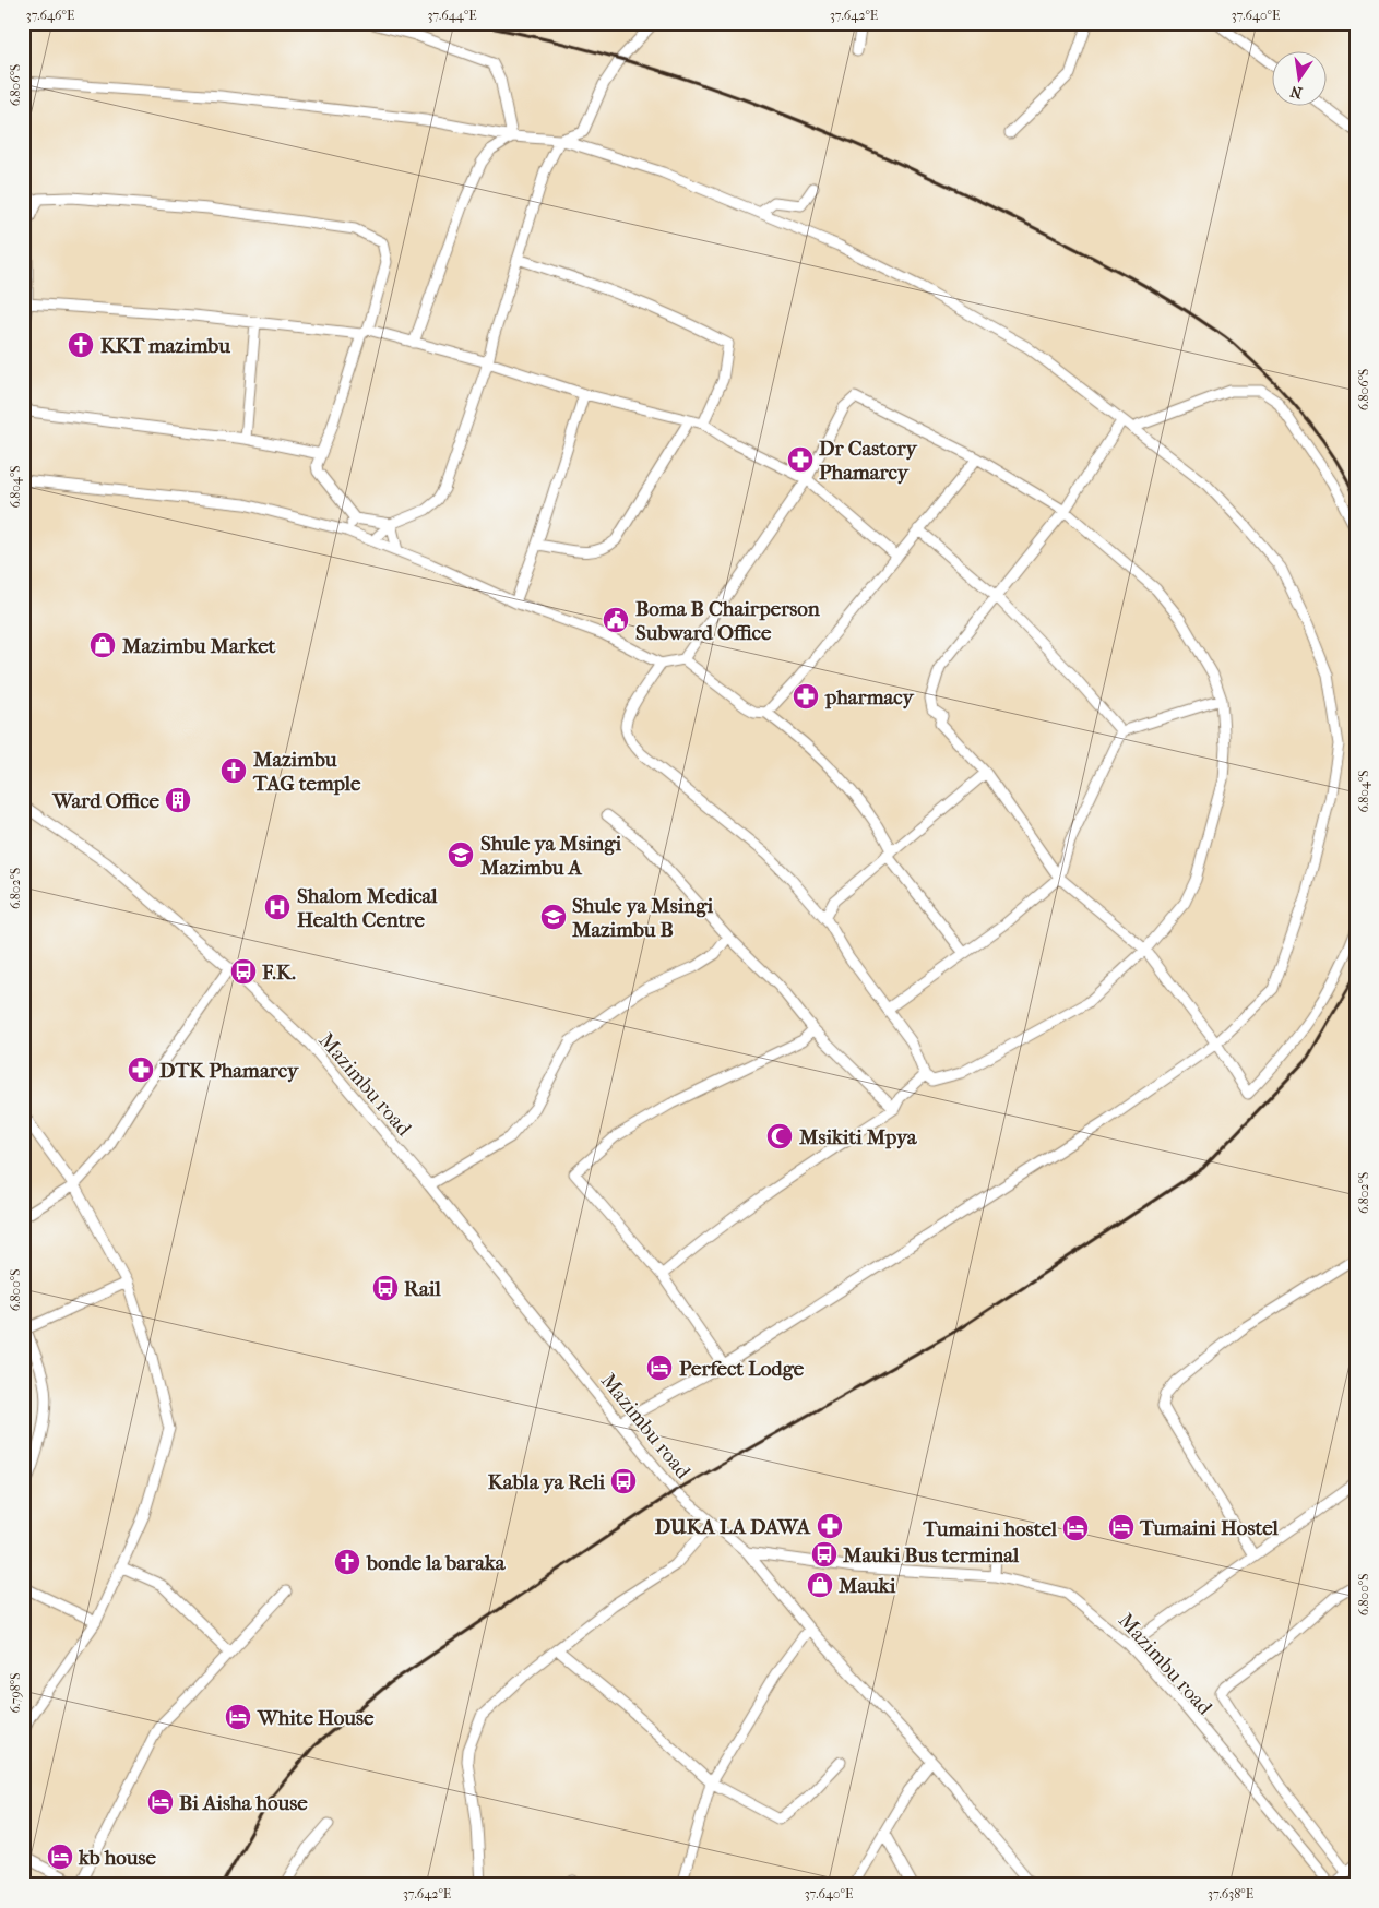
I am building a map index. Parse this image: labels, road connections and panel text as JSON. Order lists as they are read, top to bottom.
{
  "streets": {
    "street": ["Mazimbu road"]
  },
  "places": {
    "church": ["KKT mazimbu", "Mazimbu TAG temple", "bonde la baraka"],
    "pharmacy": [
      "Dr Castory Phamarcy",
      "pharmacy",
      "DTK Phamarcy",
      "DUKA LA DAWA"
    ],
    "public building": ["Boma B Chairperson Subward Office"],
    "shop": ["Mazimbu Market", "Mauki"],
    "building": ["Ward Office"],
    "school or university": ["Shule ya Msingi Mazimbu A", "Shule ya Msingi Mazimbu B"],
    "hospital": ["Shalom Medical Health Centre"],
    "bus stop": [
      "F.K.",
      "Rail",
      "Kabla ya Reli",
      "Mauki Bus terminal"
    ],
    "mosque": ["Msikiti Mpya"],
    "hotel": [
      "Perfect Lodge",
      "Tumaini Hostel",
      "Tumaini hostel",
      "White House",
      "Bi Aisha house",
      "kb house"
    ]
  },
  "north": "bottom",
  "coordinates": [
    "37.646°E",
    "37.644°E",
    "37.642°E",
    "37.640°E",
    "6.806°S",
    "6.804°S",
    "6.802°S",
    "6.800°S",
    "6.798°S",
    "37.638°E"
  ]
}
